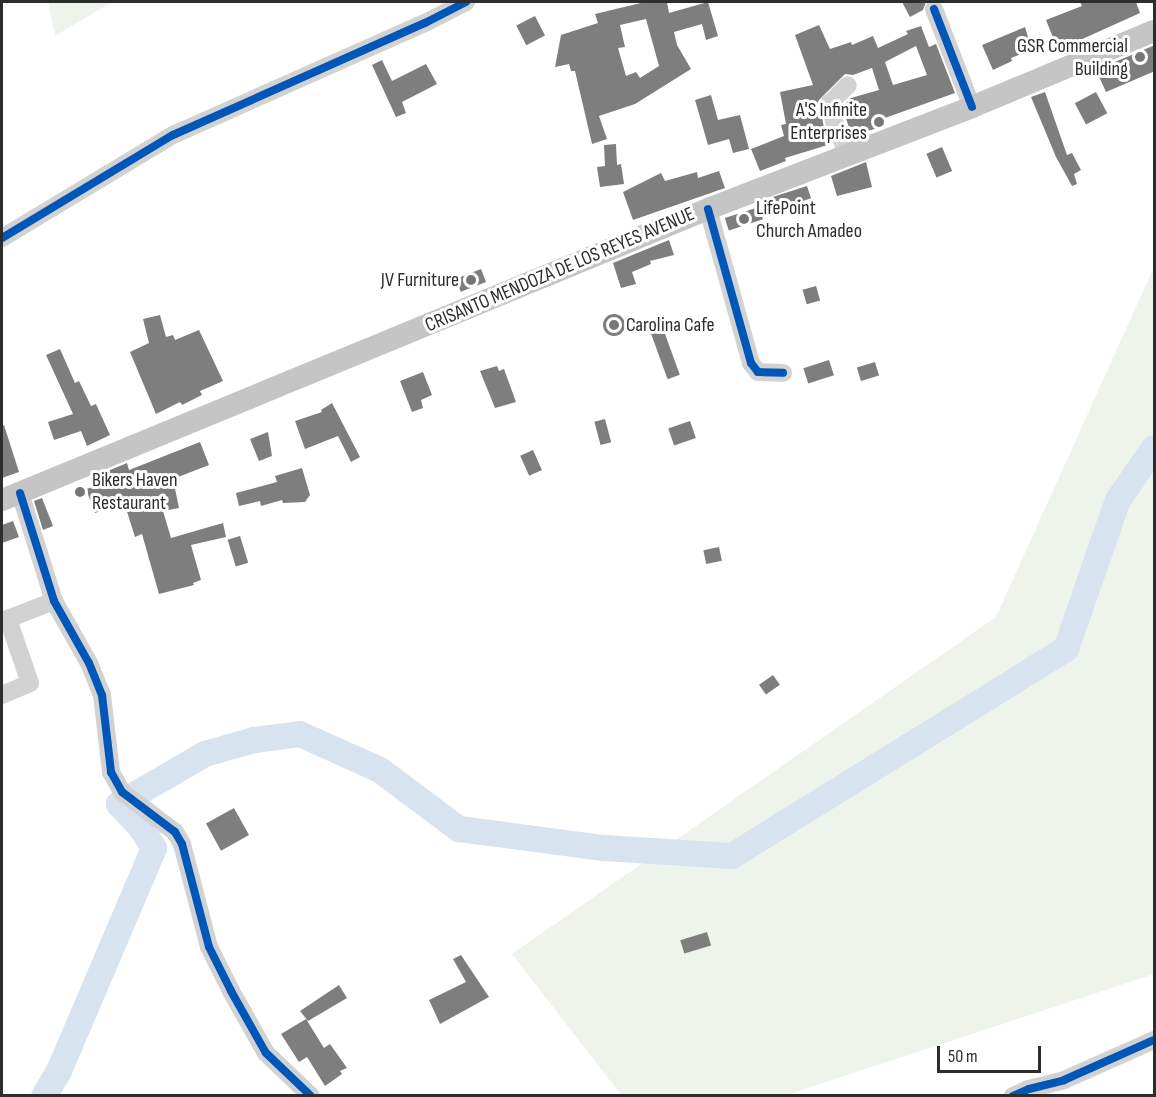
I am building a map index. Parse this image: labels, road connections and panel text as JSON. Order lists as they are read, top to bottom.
{
  "streets": {
    "main road": ["CRISANTO MENDOZA DE LOS REYES AVENUE"]
  },
  "places": [
    "GSR Commercial Building",
    "A'S Infinite Enterprises",
    "LifePoint Church Amadeo",
    "JV Furniture",
    "Carolina Cafe",
    "Bikers Haven Restaurant"
  ],
  "scale_bar": "50 m"
}
